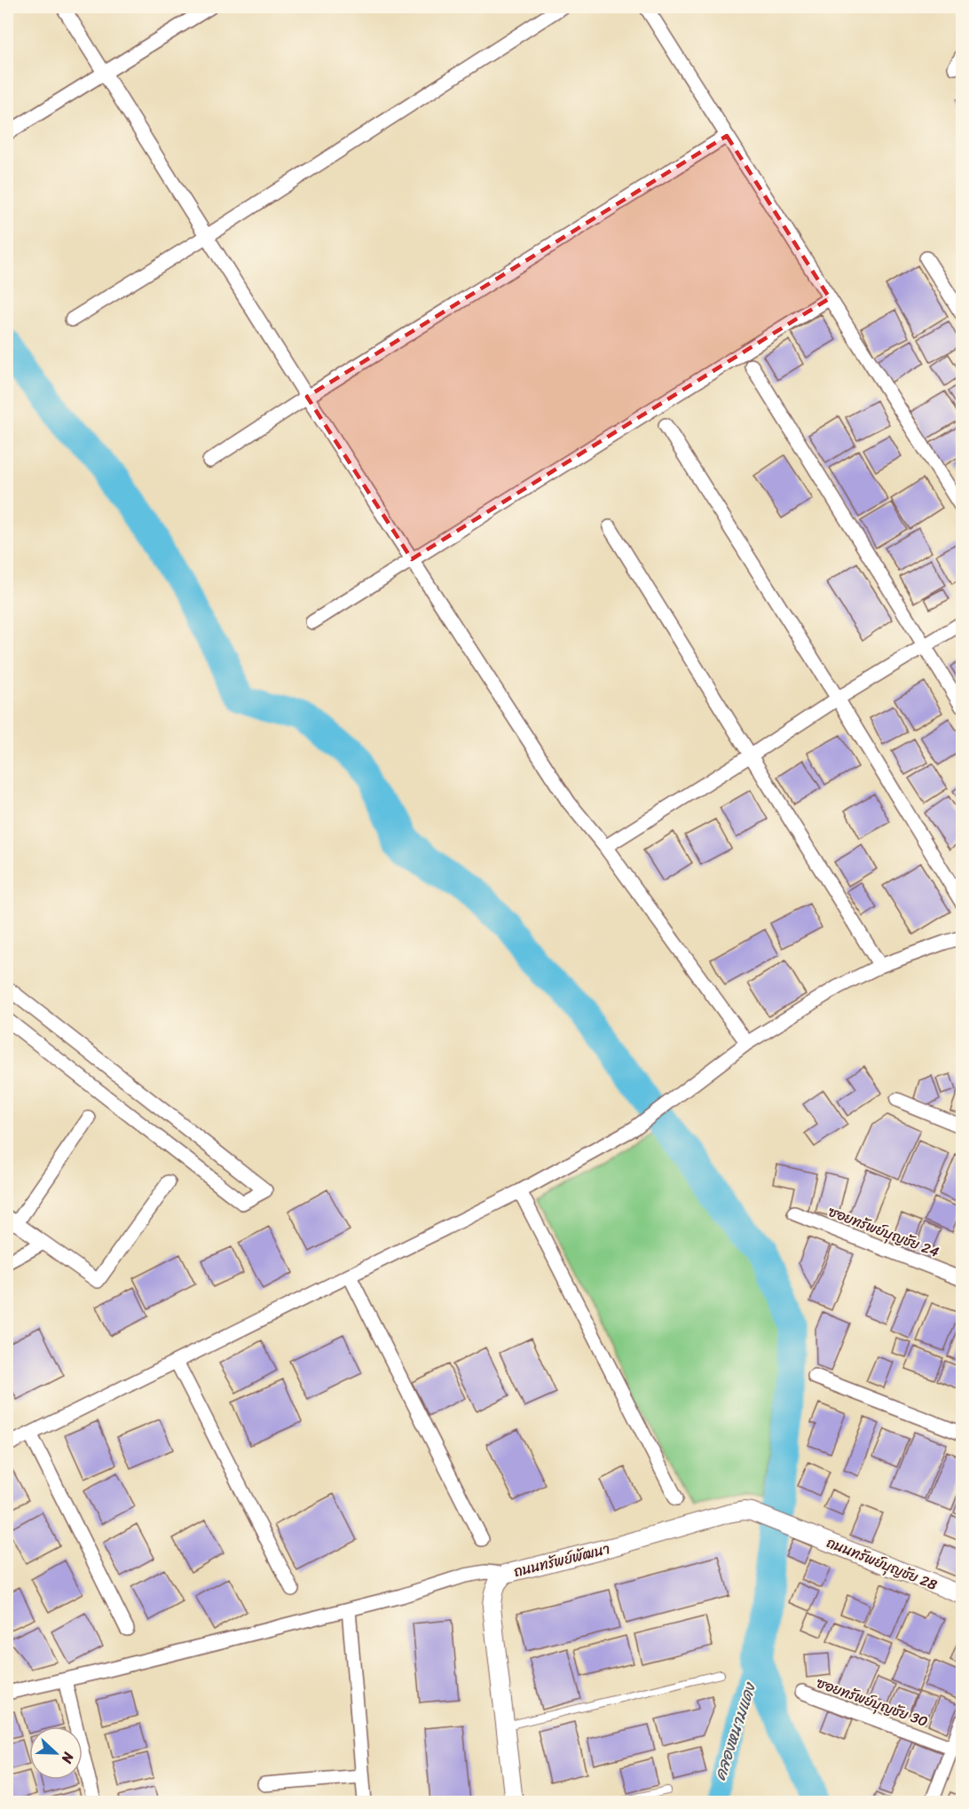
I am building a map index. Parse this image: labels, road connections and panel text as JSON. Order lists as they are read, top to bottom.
{
  "streets": {
    "street": [
      "ซอยทรัพย์บุญชัย 24",
      "ถนนทรัพย์พัฒนา",
      "ถนนทรัพย์บุญชัย 28",
      "ซอยทรัพย์บุญชัย 30"
    ]
  },
  "crossings": [
    ["ถนนทรัพย์พัฒนา", "ถนนทรัพย์บุญชัย 28"]
  ],
  "water": ["คลองหนามแดง"],
  "north": "right"
}
